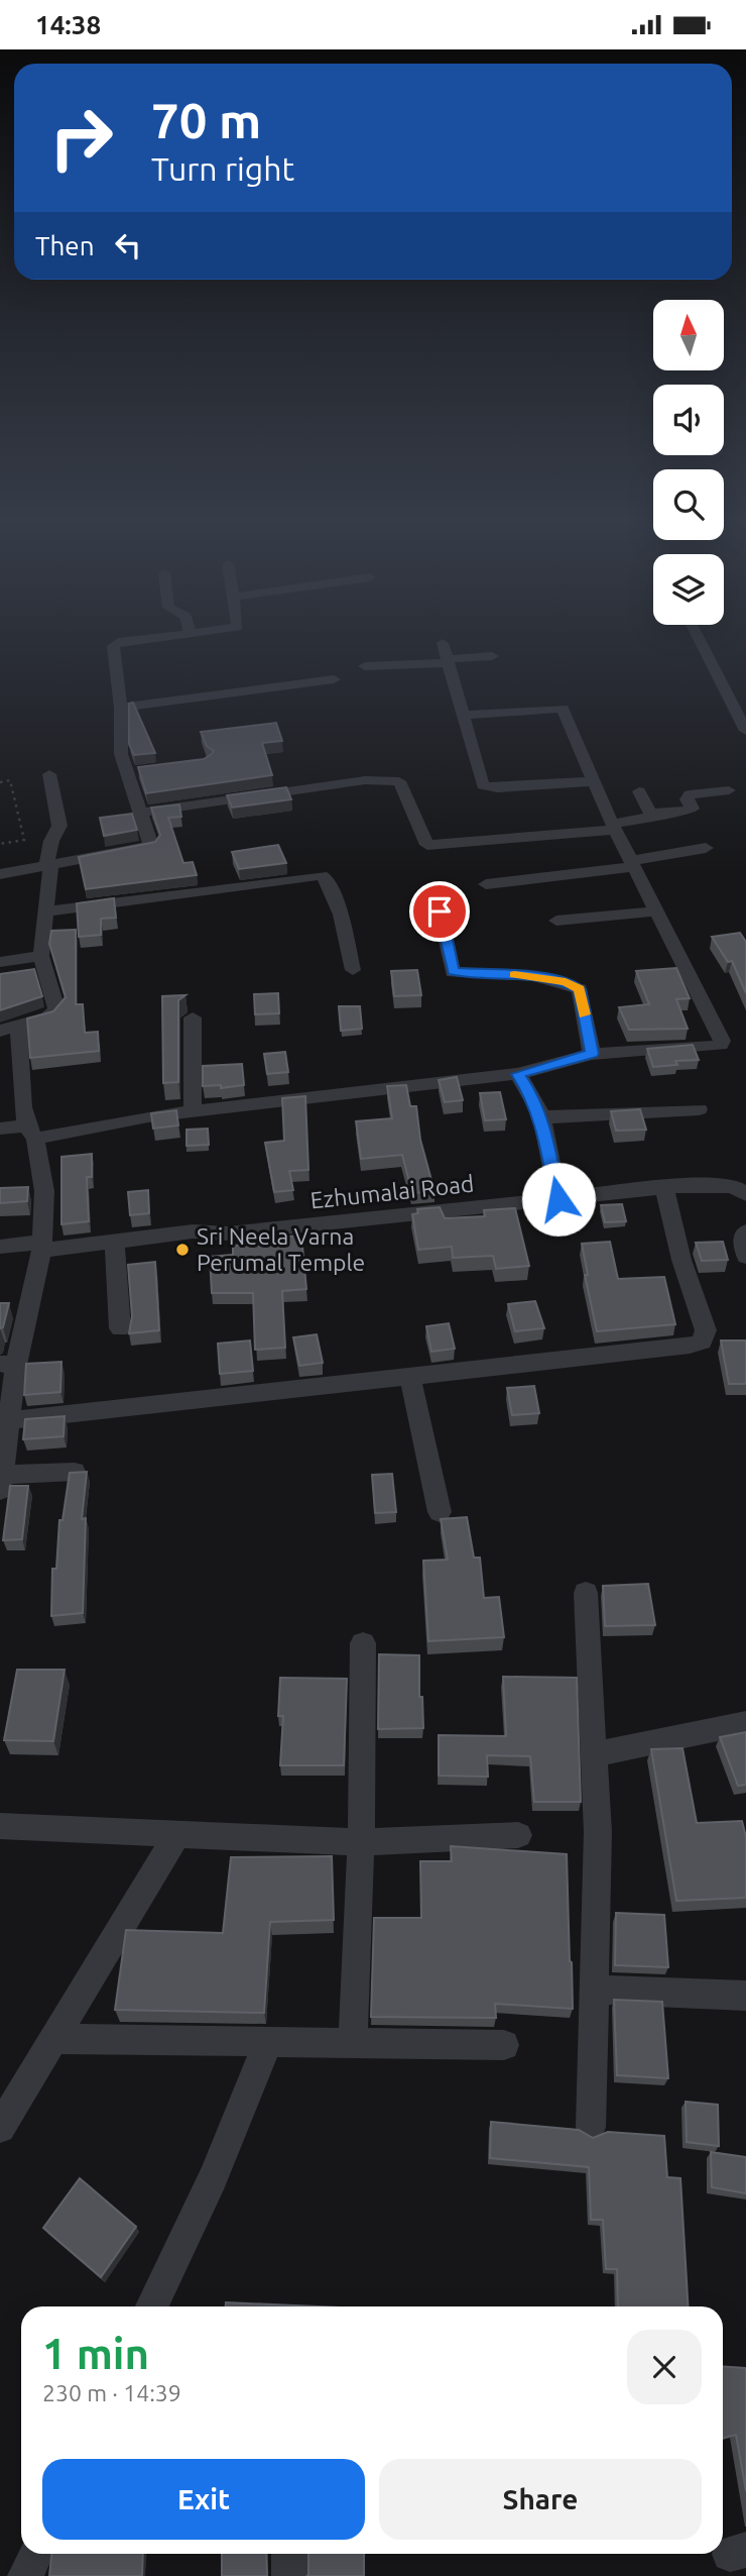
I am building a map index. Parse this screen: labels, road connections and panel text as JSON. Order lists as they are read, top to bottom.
{
  "streets": {
    "street": ["Ezhumalai Road"]
  },
  "places": ["Sri Neela Varna Perumal Temple"],
  "north": "top",
  "page": {
    "status": "14:38",
    "turn": ["70 m", "Turn right"],
    "then": "Then",
    "heading": ["1 min", "230 m · 14:39"],
    "buttons": ["Exit", "Share"]
  }
}
